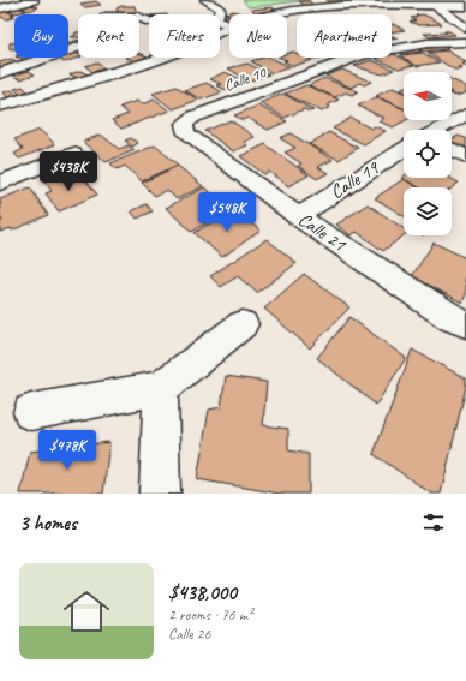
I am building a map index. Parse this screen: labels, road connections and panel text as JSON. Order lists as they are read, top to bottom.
{
  "streets": {
    "street": ["Calle 10", "Calle 19", "Calle 21"]
  },
  "crossings": [
    ["Calle 10", "Calle 21"],
    ["Calle 19", "Calle 21"]
  ],
  "north": "left",
  "page": {
    "chip": [
      "Buy",
      "Rent",
      "Filters",
      "New",
      "Apartment"
    ],
    "price": ["$438K", "$548K", "$478K"],
    "heading": "3 homes",
    "list": [
      {
        "name": "$438,000",
        "note": "2 rooms · 76 m² · Calle 26"
      }
    ]
  }
}
